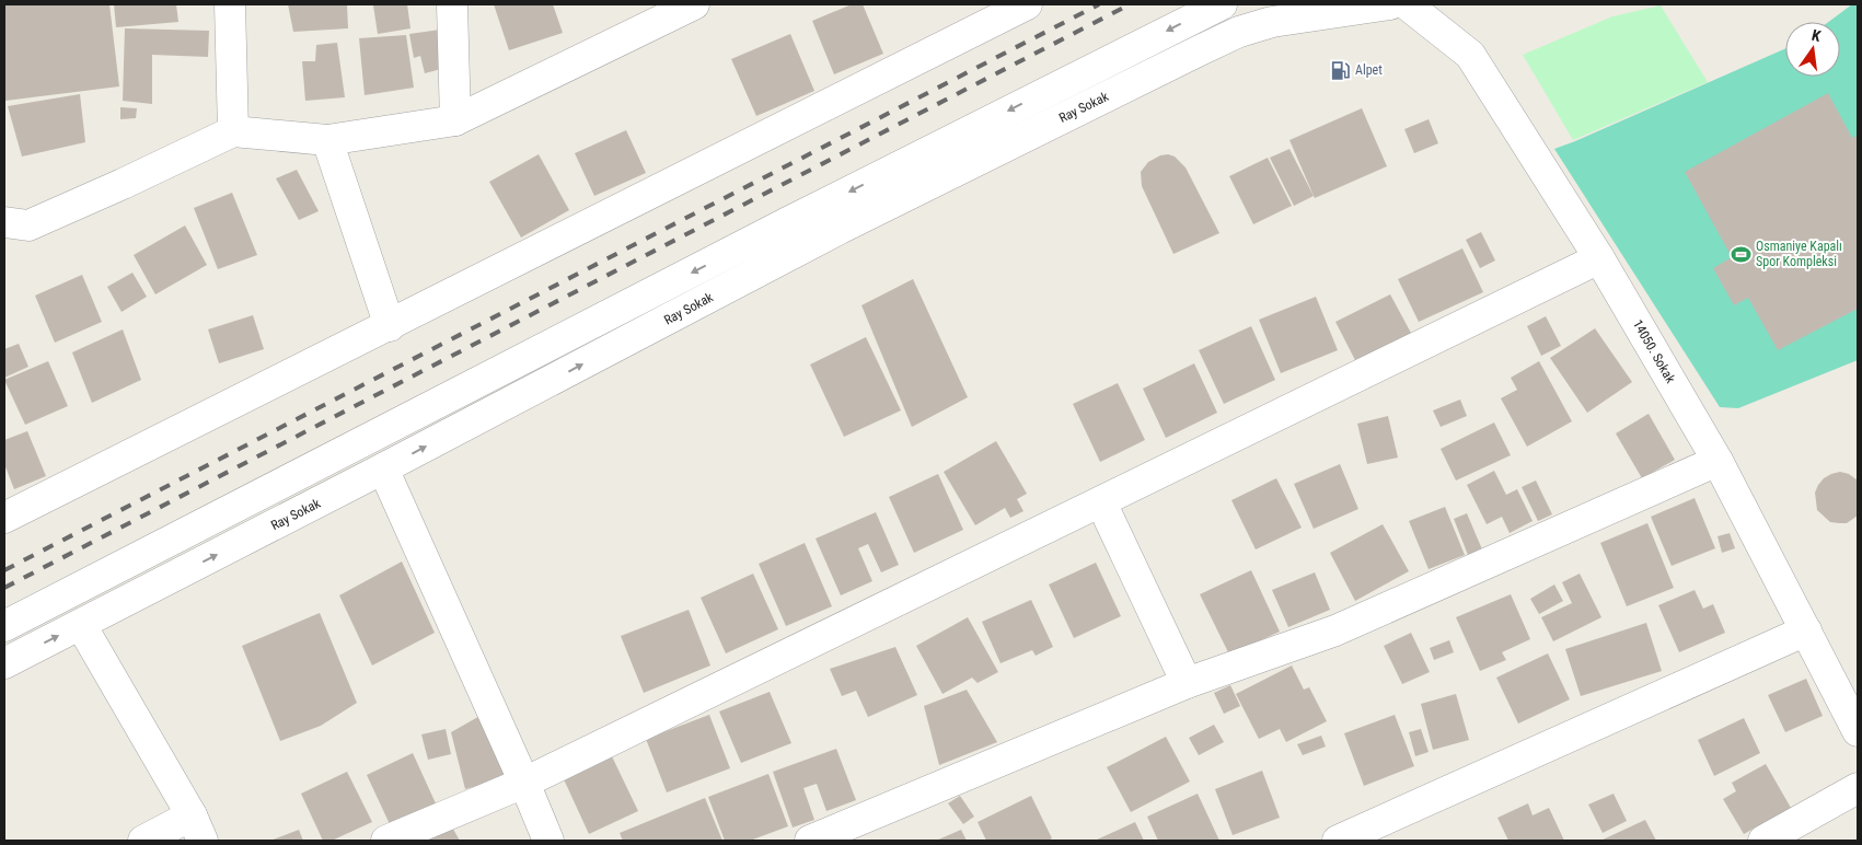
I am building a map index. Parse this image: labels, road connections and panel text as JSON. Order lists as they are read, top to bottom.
{
  "streets": {
    "street": ["Ray Sokak", "14050. Sokak"]
  },
  "places": {
    "fuel station": ["Alpet"],
    "sports": ["Osmaniye Kapalı Spor Kompleksi"]
  },
  "north": "top"
}
